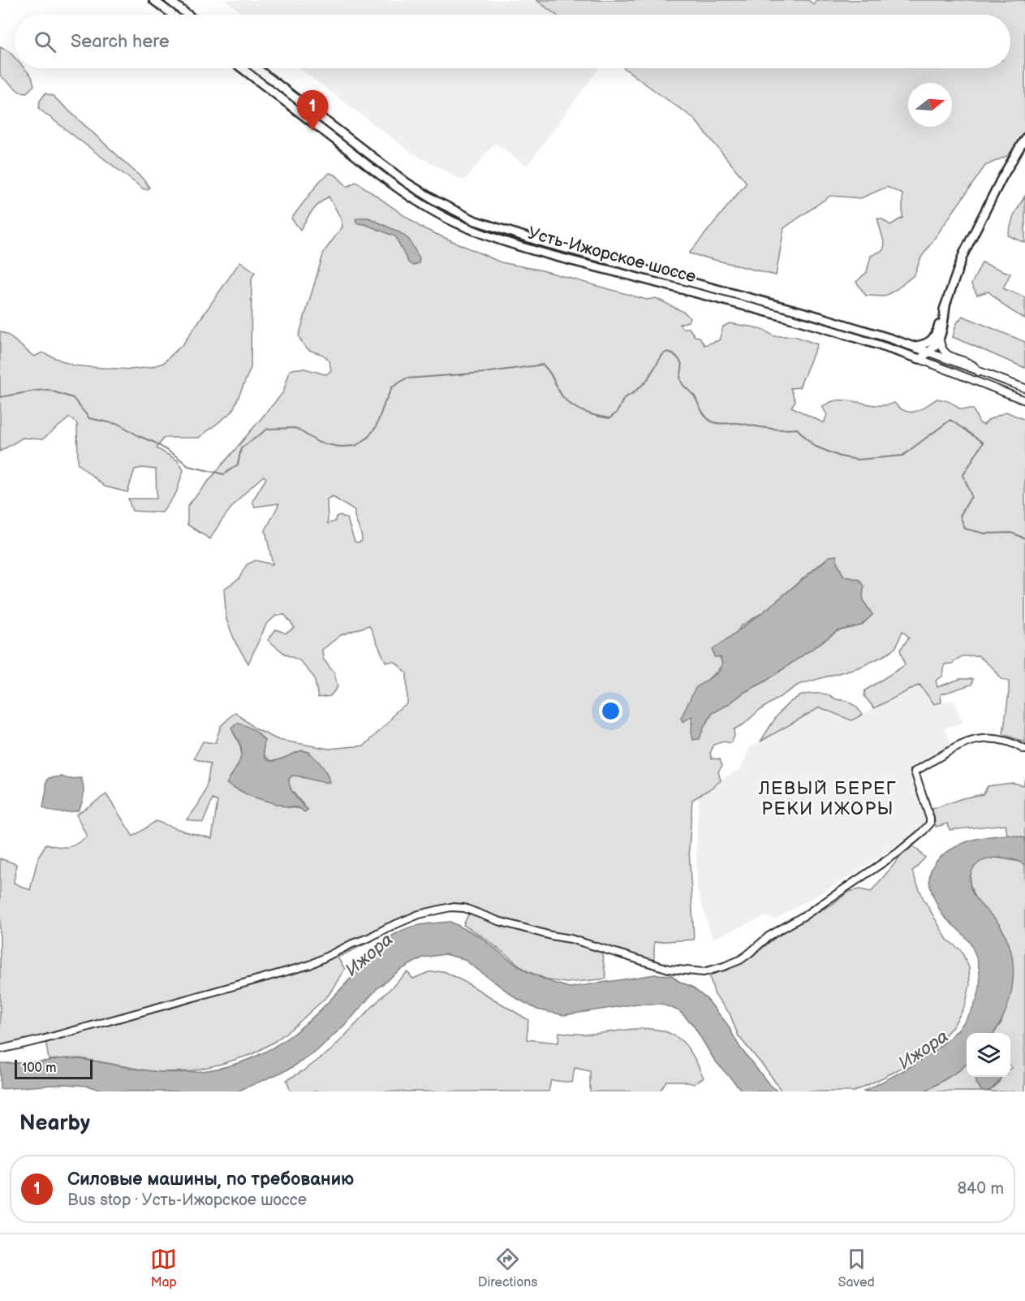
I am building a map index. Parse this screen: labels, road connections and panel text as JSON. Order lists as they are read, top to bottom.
{
  "streets": {
    "street": ["Усть-Ижорское шоссе"]
  },
  "districts": ["ЛЕВЫЙ БЕРЕГ РЕКИ ИЖОРЫ"],
  "water": ["Ижора"],
  "scale_bar": "100 m",
  "north": "right",
  "page": {
    "search": "Search here",
    "pins": "1",
    "scale": "100 m",
    "heading": "Nearby",
    "list": [
      {
        "mark": "1",
        "name": "Силовые машины, по требованию",
        "note": "Bus stop · Усть-Ижорское шоссе",
        "value": "840 m"
      }
    ],
    "nav": ["Map", "Directions", "Saved"]
  }
}
